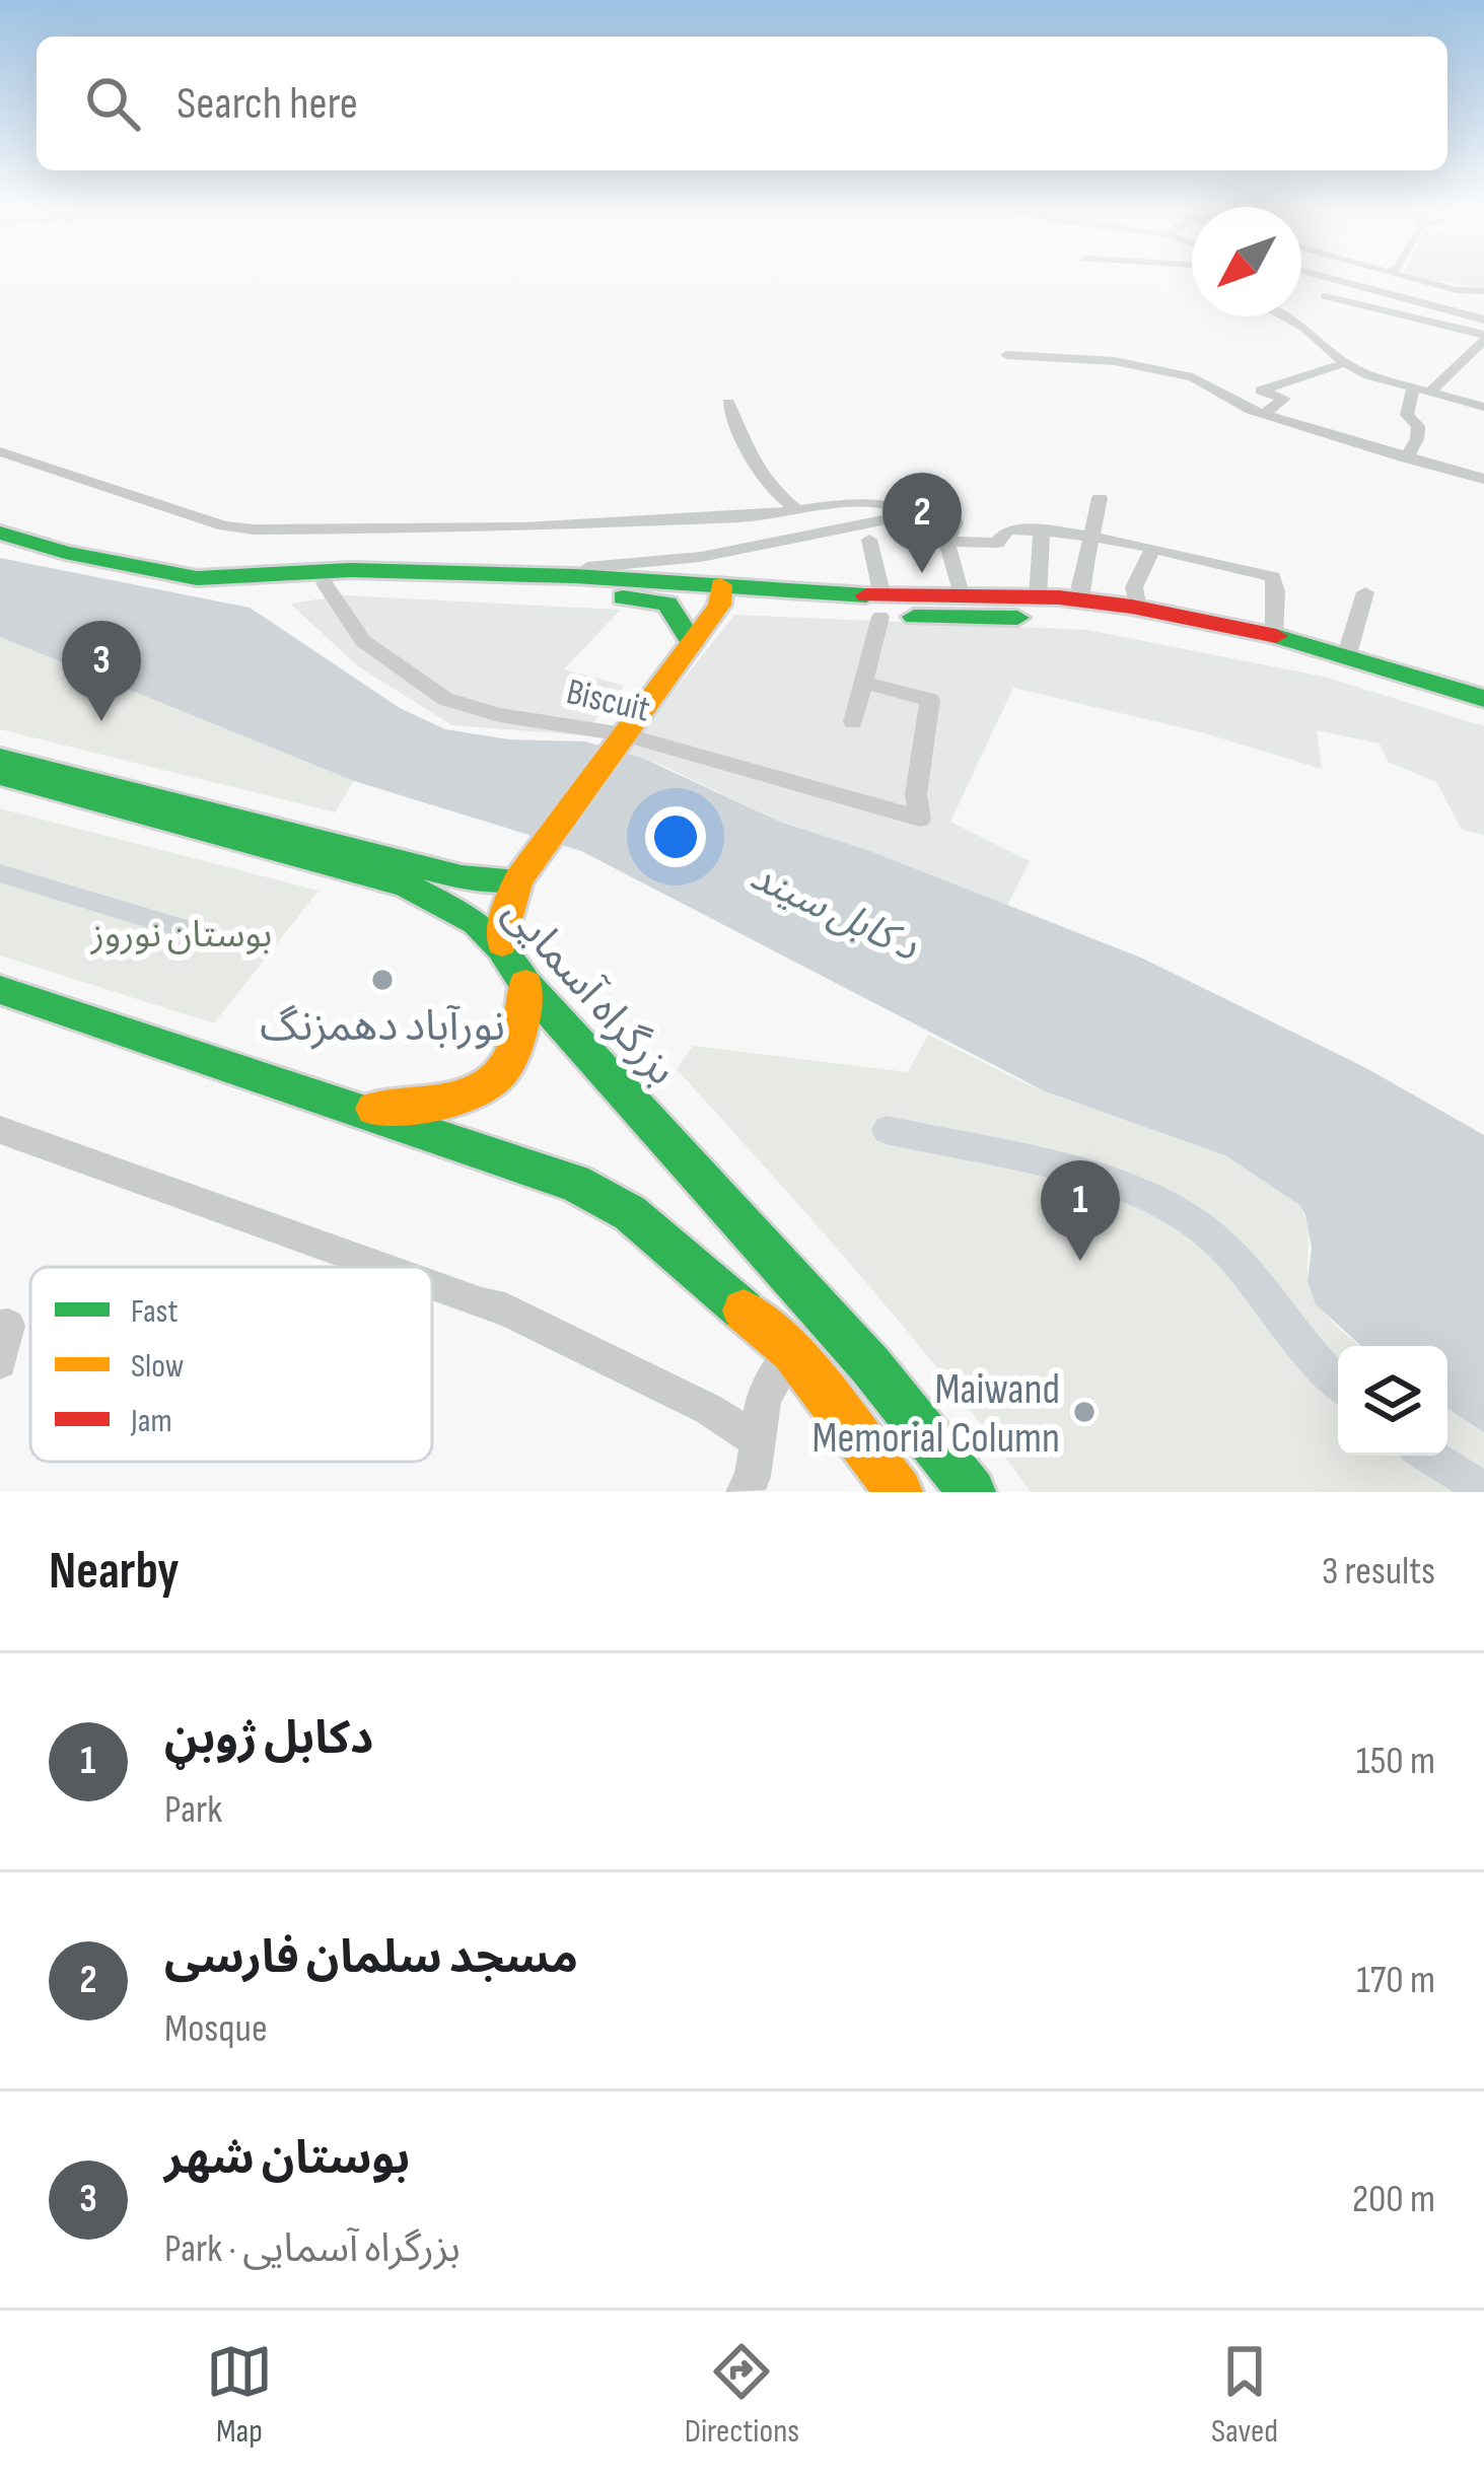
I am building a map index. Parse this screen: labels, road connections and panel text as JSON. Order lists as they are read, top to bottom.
{
  "streets": {
    "main road": ["بزرگراه آسمایی"],
    "street": ["Biscuit"]
  },
  "water": ["د کابل سيند"],
  "parks": ["بوستان نوروز"],
  "places": ["نورآباد دهمزنگ", "Maiwand Memorial Column"],
  "legend": ["Fast", "Slow", "Jam"],
  "north": "bottom left",
  "page": {
    "search": "Search here",
    "pins": ["2", "3", "1"],
    "heading": ["Nearby", "3 results"],
    "list": [
      {
        "mark": "1",
        "name": "دکابل ژوبڼ",
        "note": "Park",
        "value": "150 m"
      },
      {
        "mark": "2",
        "name": "مسجد سلمان فارسی",
        "note": "Mosque",
        "value": "170 m"
      },
      {
        "mark": "3",
        "name": "بوستان شهر",
        "note": "Park · بزرگراه آسمایی",
        "value": "200 m"
      }
    ],
    "nav": ["Map", "Directions", "Saved"]
  }
}
